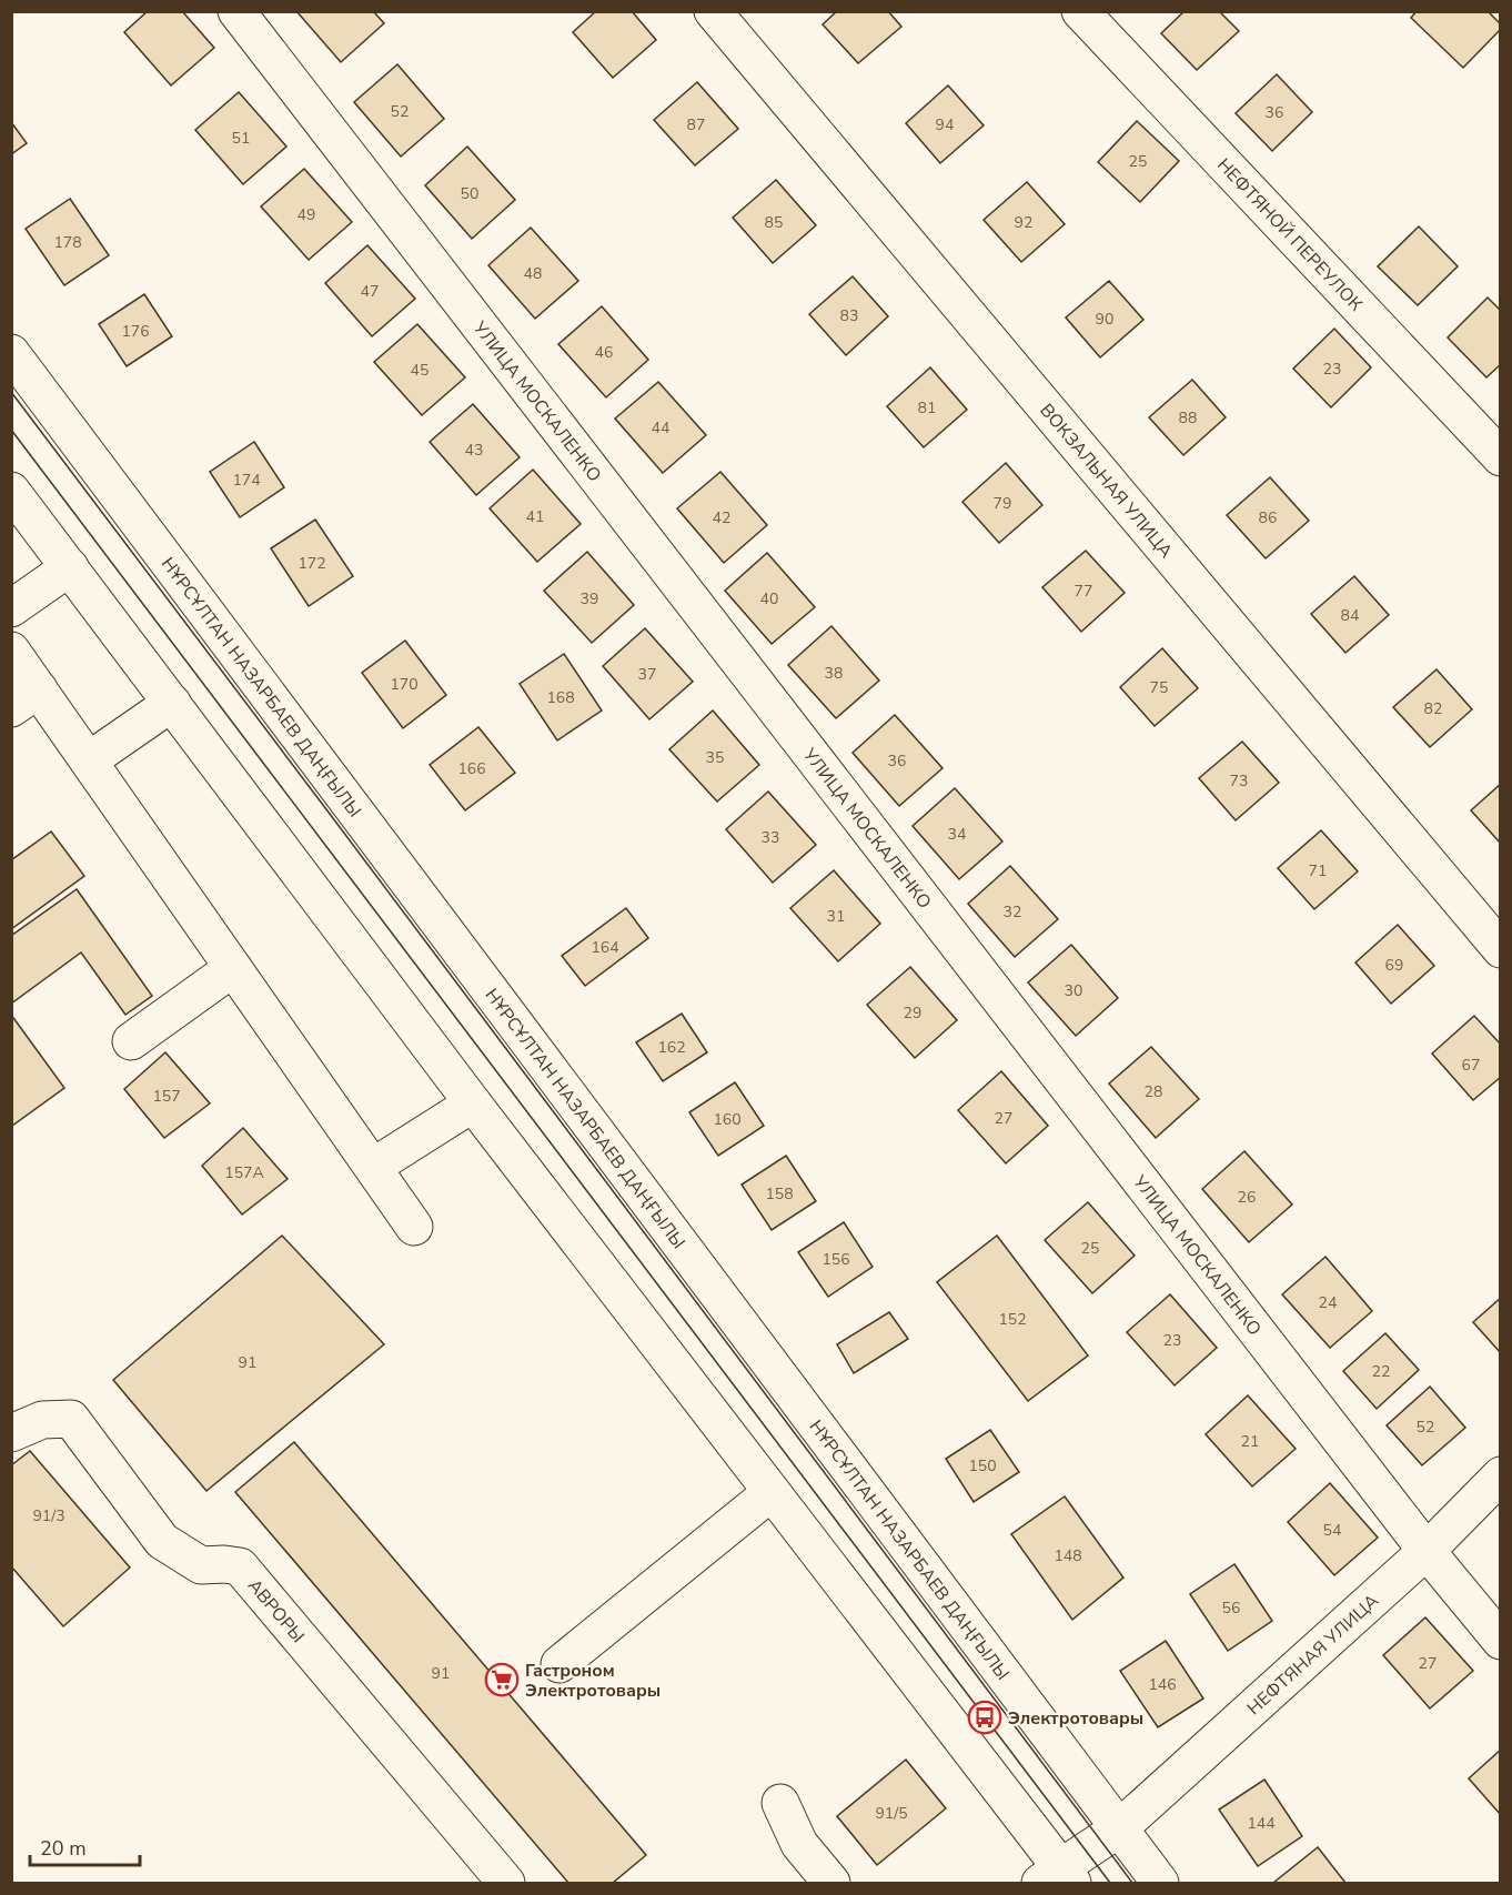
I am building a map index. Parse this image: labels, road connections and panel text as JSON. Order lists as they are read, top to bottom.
{
  "streets": {
    "street": [
      "НЕФТЯНОЙ ПЕРЕУЛОК",
      "УЛИЦА МОСКАЛЕНКО",
      "ВОКЗАЛЬНАЯ УЛИЦА",
      "НҰРСҰЛТАН НАЗАРБАЕВ ДАҢҒЫЛЫ",
      "АВРОРЫ",
      "НЕФТЯНАЯ УЛИЦА"
    ]
  },
  "crossings": [
    ["УЛИЦА МОСКАЛЕНКО", "НЕФТЯНАЯ УЛИЦА"],
    ["НҰРСҰЛТАН НАЗАРБАЕВ ДАҢҒЫЛЫ", "НЕФТЯНАЯ УЛИЦА"]
  ],
  "places": {
    "supermarket": ["Гастроном Электротовары"],
    "bus stop": ["Электротовары"]
  },
  "house_numbers": [
    "52",
    "36",
    "87",
    "94",
    "51",
    "25",
    "50",
    "49",
    "85",
    "92",
    "178",
    "48",
    "47",
    "83",
    "90",
    "176",
    "46",
    "23",
    "45",
    "81",
    "88",
    "44",
    "43",
    "174",
    "79",
    "41",
    "42",
    "86",
    "172",
    "77",
    "39",
    "40",
    "84",
    "38",
    "37",
    "170",
    "75",
    "168",
    "82",
    "35",
    "36",
    "166",
    "73",
    "34",
    "33",
    "71",
    "32",
    "31",
    "164",
    "69",
    "30",
    "29",
    "162",
    "67",
    "28",
    "157",
    "27",
    "160",
    "157А",
    "158",
    "26",
    "25",
    "156",
    "24",
    "152",
    "23",
    "91",
    "22",
    "52",
    "21",
    "150",
    "91/3",
    "54",
    "148",
    "56",
    "27",
    "91",
    "146",
    "91/5",
    "144"
  ],
  "scale_bar": "20 m"
}
